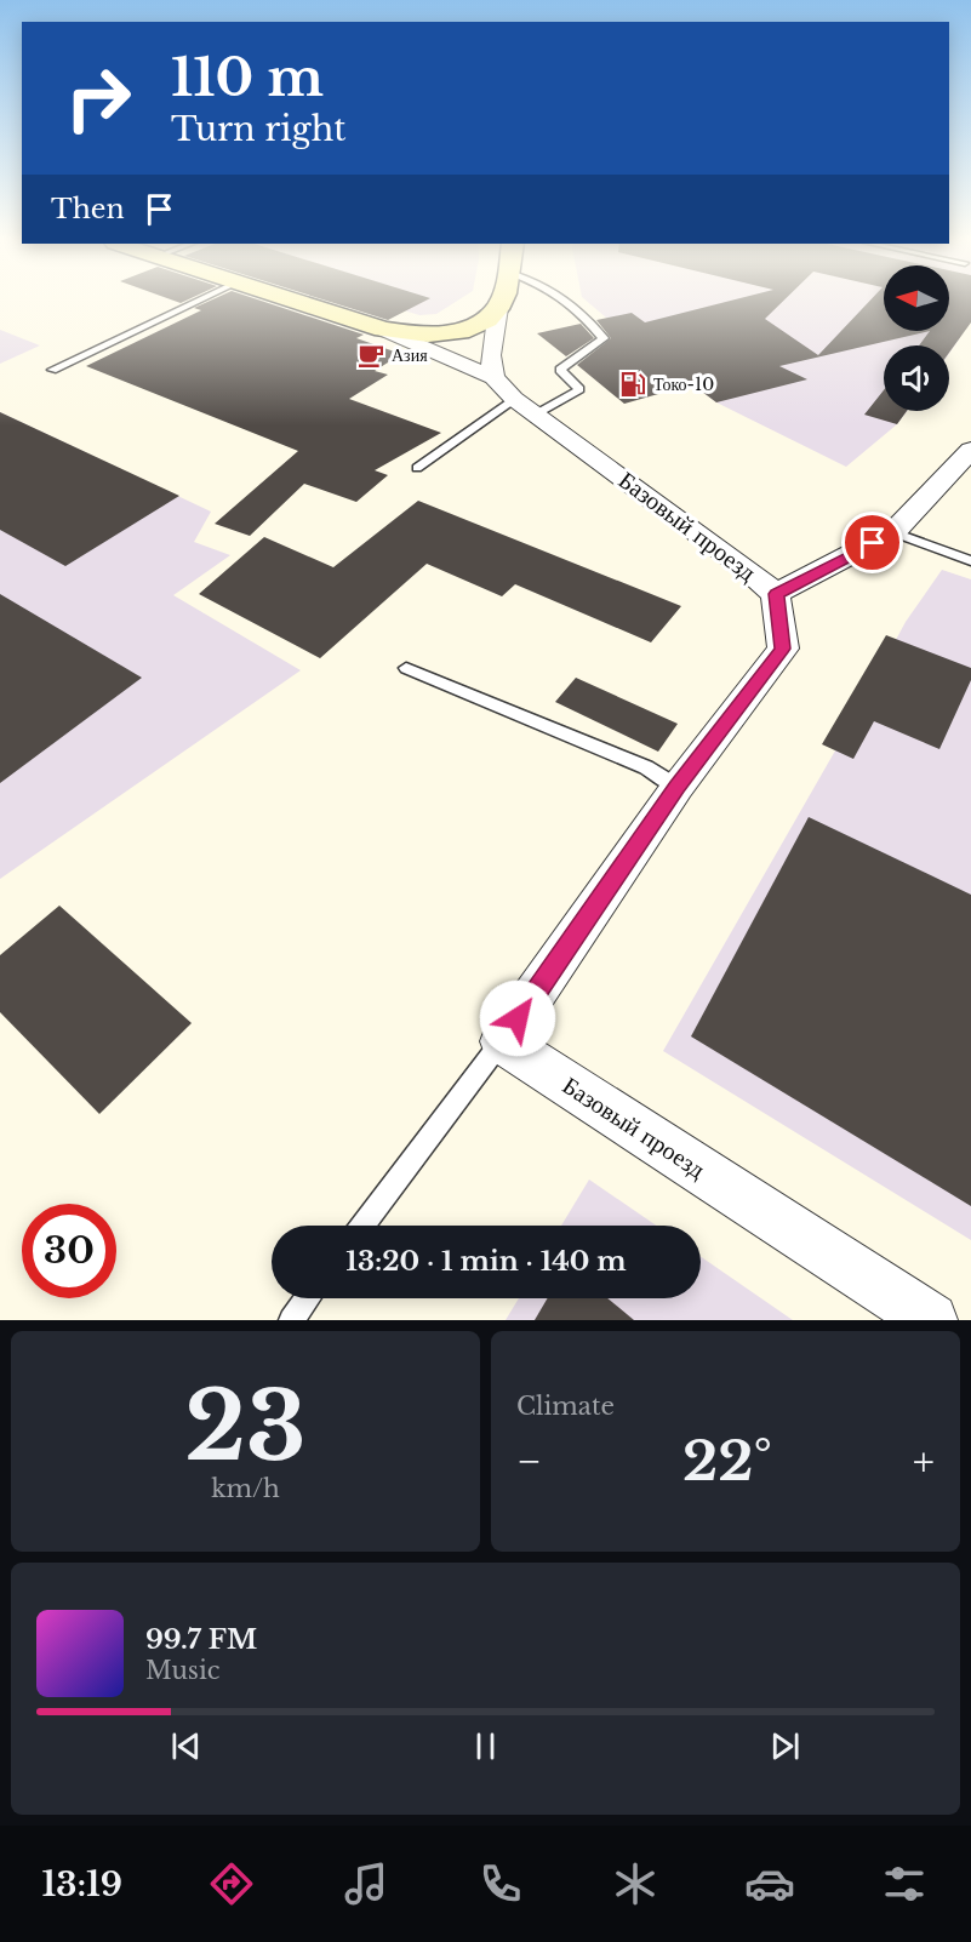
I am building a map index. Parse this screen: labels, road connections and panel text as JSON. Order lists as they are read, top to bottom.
{
  "streets": {
    "street": ["Базовый проезд"]
  },
  "places": {
    "cafe": ["Азия"],
    "fuel station": ["Токо-10"]
  },
  "north": "left",
  "page": {
    "turn": ["110 m", "Turn right"],
    "then": "Then",
    "limit": "30",
    "trip": "13:20 · 1 min · 140 m",
    "tile": [
      ["23", "km/h"],
      "Climate"
    ],
    "heat": ["−", "22°", "+"],
    "song": ["99.7 FM", "Music"],
    "tabs": "13:19"
  }
}
